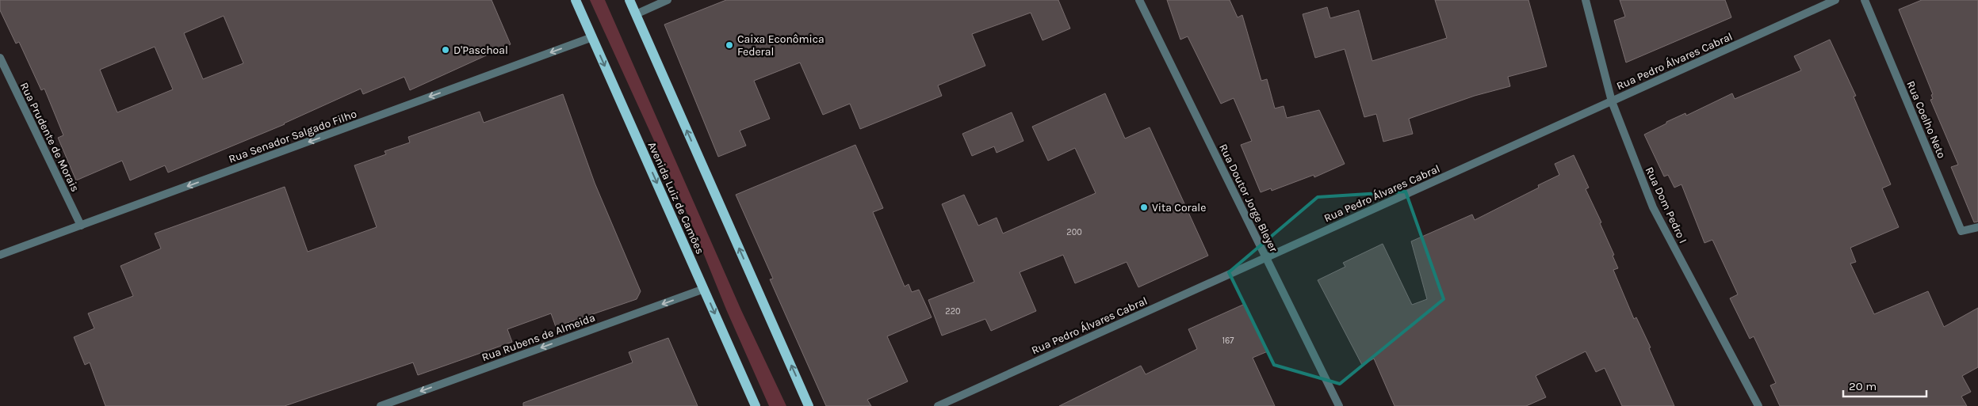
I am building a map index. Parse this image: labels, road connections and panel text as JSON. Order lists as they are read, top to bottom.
{
  "streets": {
    "main road": ["Avenida Luiz de Camões"],
    "street": [
      "Rua Pedro Álvares Cabral",
      "Rua Coelho Neto",
      "Rua Senador Salgado Filho",
      "Rua Prudente de Morais",
      "Rua Doutor Jorge Bleyer",
      "Rua Dom Pedro I",
      "Rua Rubens de Almeida"
    ]
  },
  "crossings": [
    ["Rua Pedro Álvares Cabral", "Rua Doutor Jorge Bleyer"],
    ["Rua Pedro Álvares Cabral", "Rua Dom Pedro I"],
    ["Rua Senador Salgado Filho", "Rua Prudente de Morais"],
    ["Rua Senador Salgado Filho", "Avenida Luiz de Camões"],
    ["Avenida Luiz de Camões", "Rua Rubens de Almeida"]
  ],
  "one_way": ["Rua Senador Salgado Filho", "Rua Rubens de Almeida"],
  "places": ["Caixa Econômica Federal", "D'Paschoal", "Vita Corale"],
  "house_numbers": ["200", "220", "167"],
  "scale_bar": "20 m"
}
